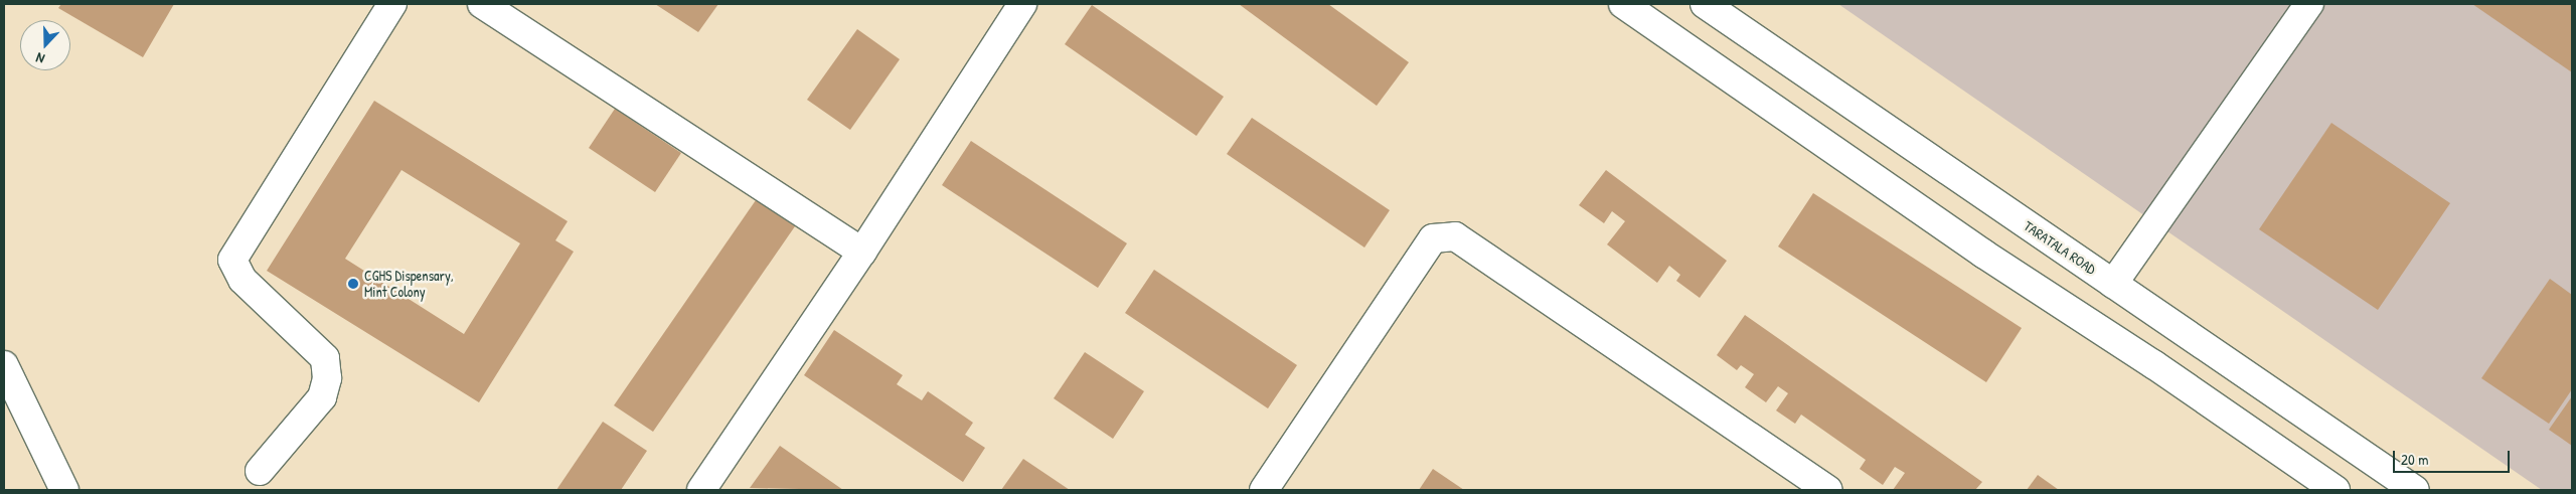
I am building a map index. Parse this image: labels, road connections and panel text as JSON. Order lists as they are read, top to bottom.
{
  "streets": {
    "main road": ["TARATALA ROAD"]
  },
  "places": ["CGHS Dispensary, Mint Colony"],
  "scale_bar": "20 m",
  "north": "bottom"
}
